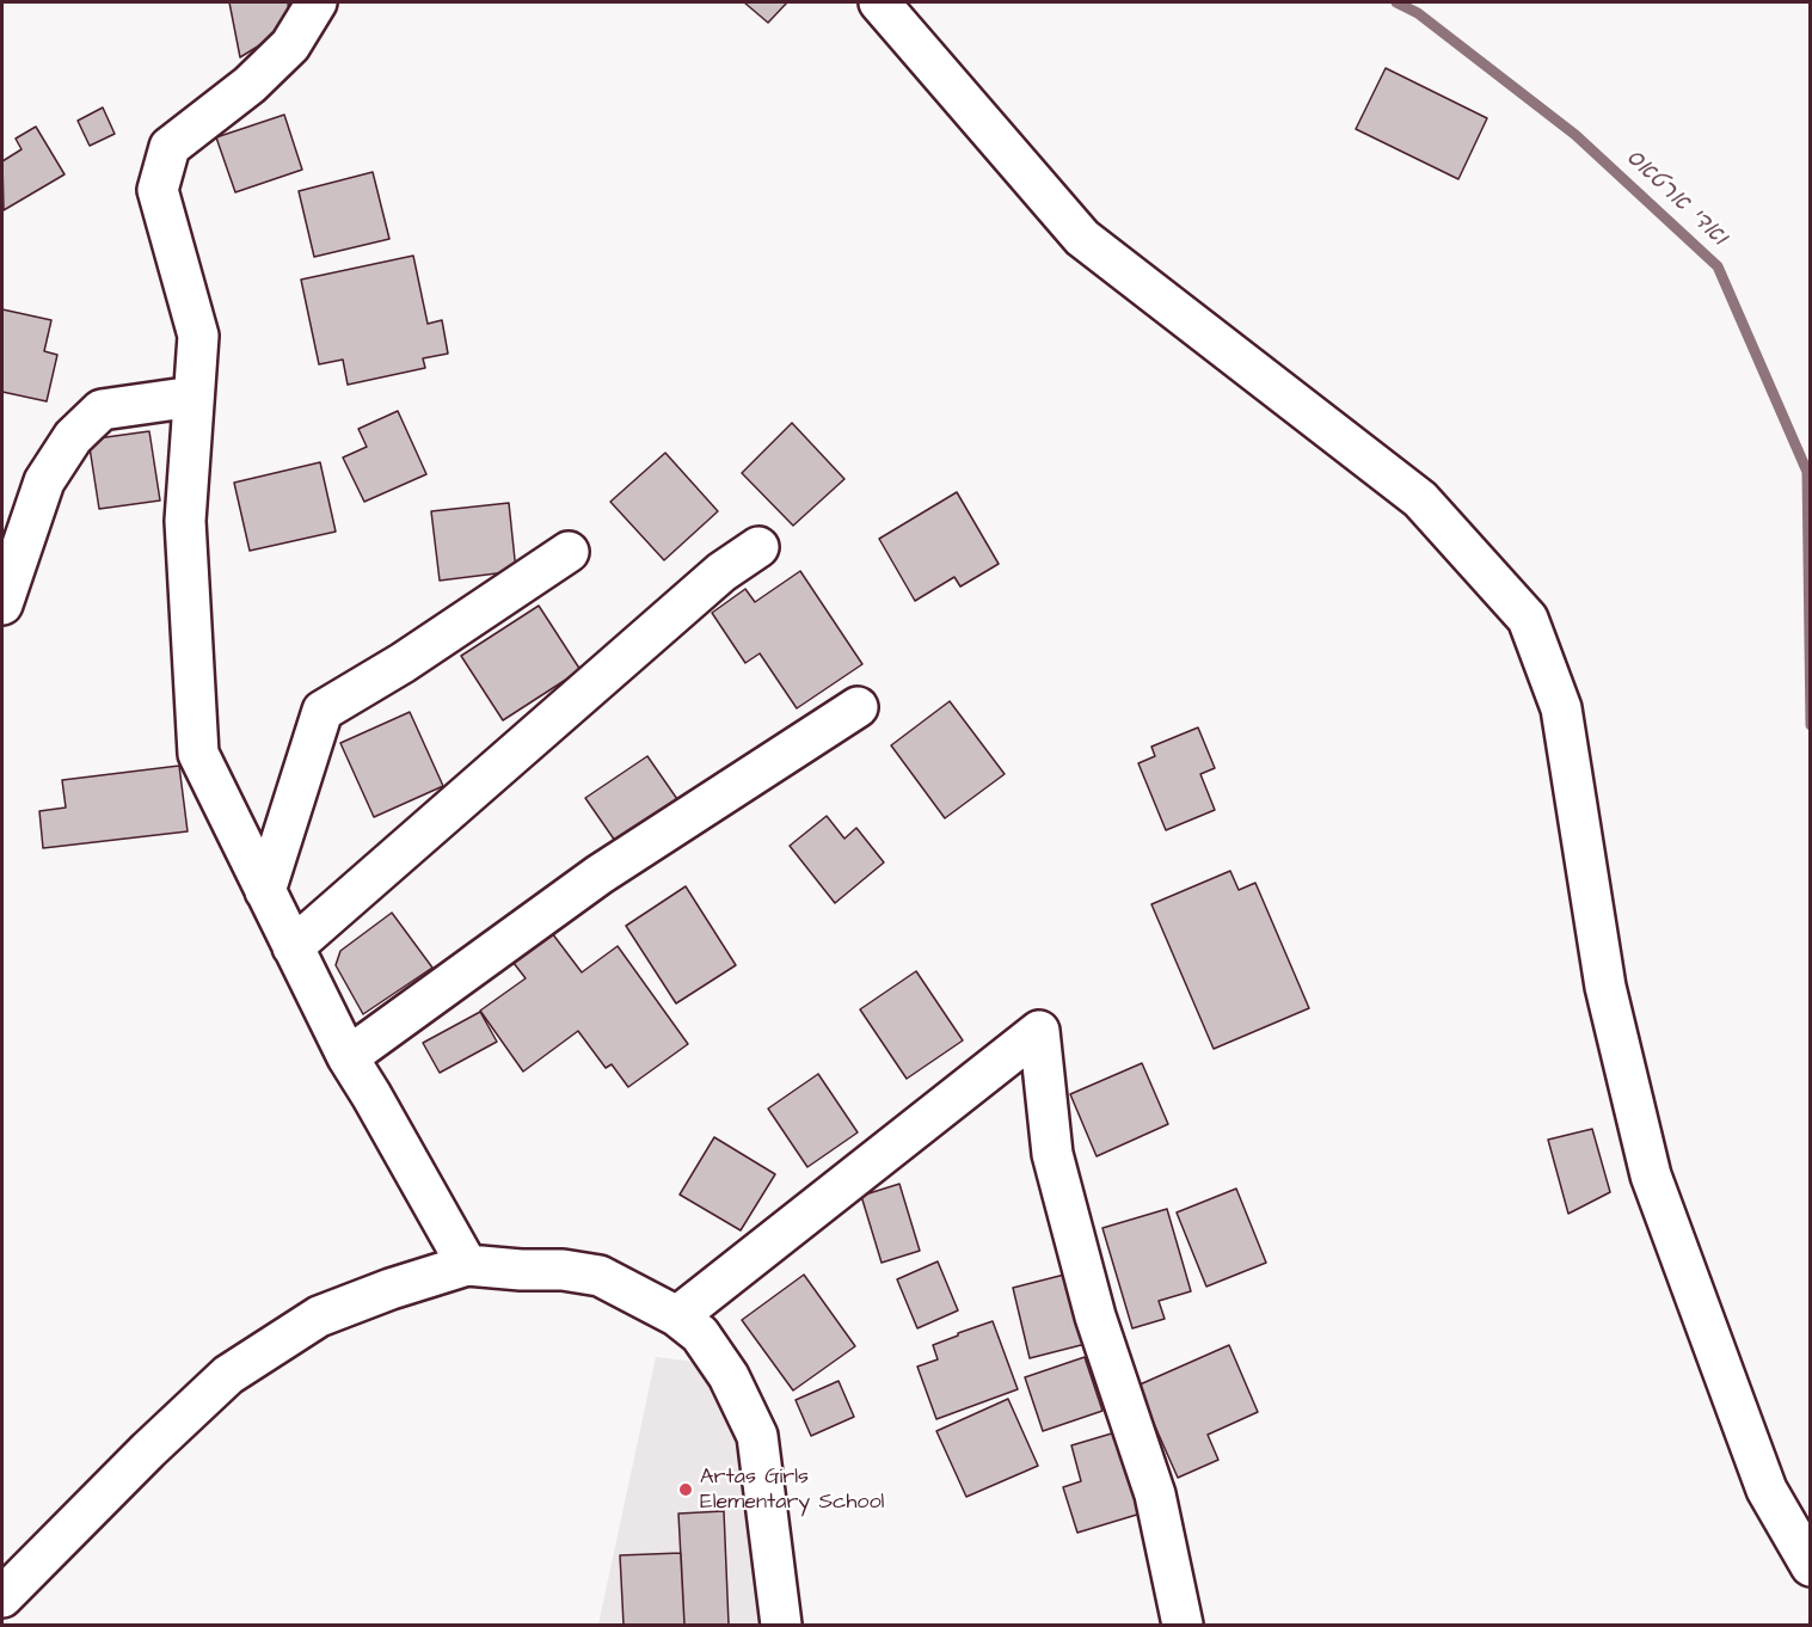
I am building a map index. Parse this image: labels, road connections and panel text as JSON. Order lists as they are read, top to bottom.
{
  "water": ["ואדי ארטאס"],
  "places": ["Artas Girls Elementary School"]
}
